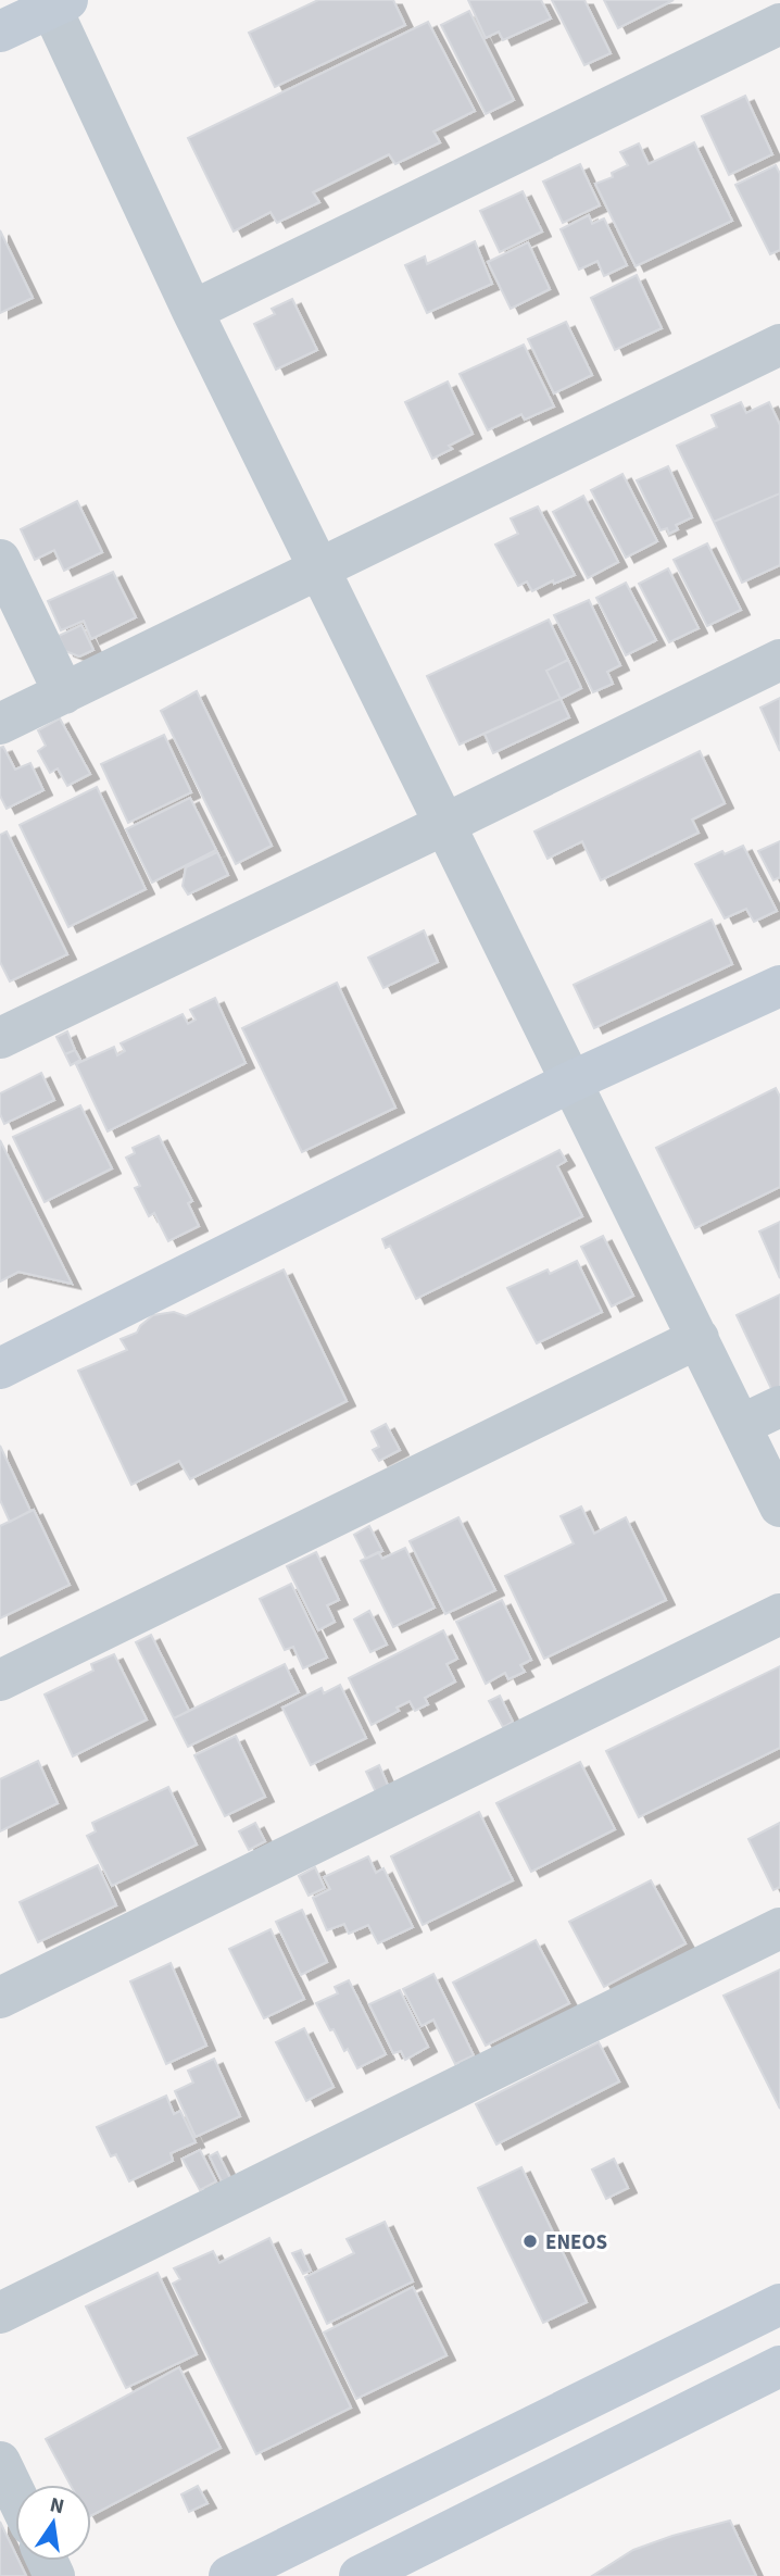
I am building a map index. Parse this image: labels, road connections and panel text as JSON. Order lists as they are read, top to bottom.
{
  "places": ["ENEOS"],
  "north": "top"
}
